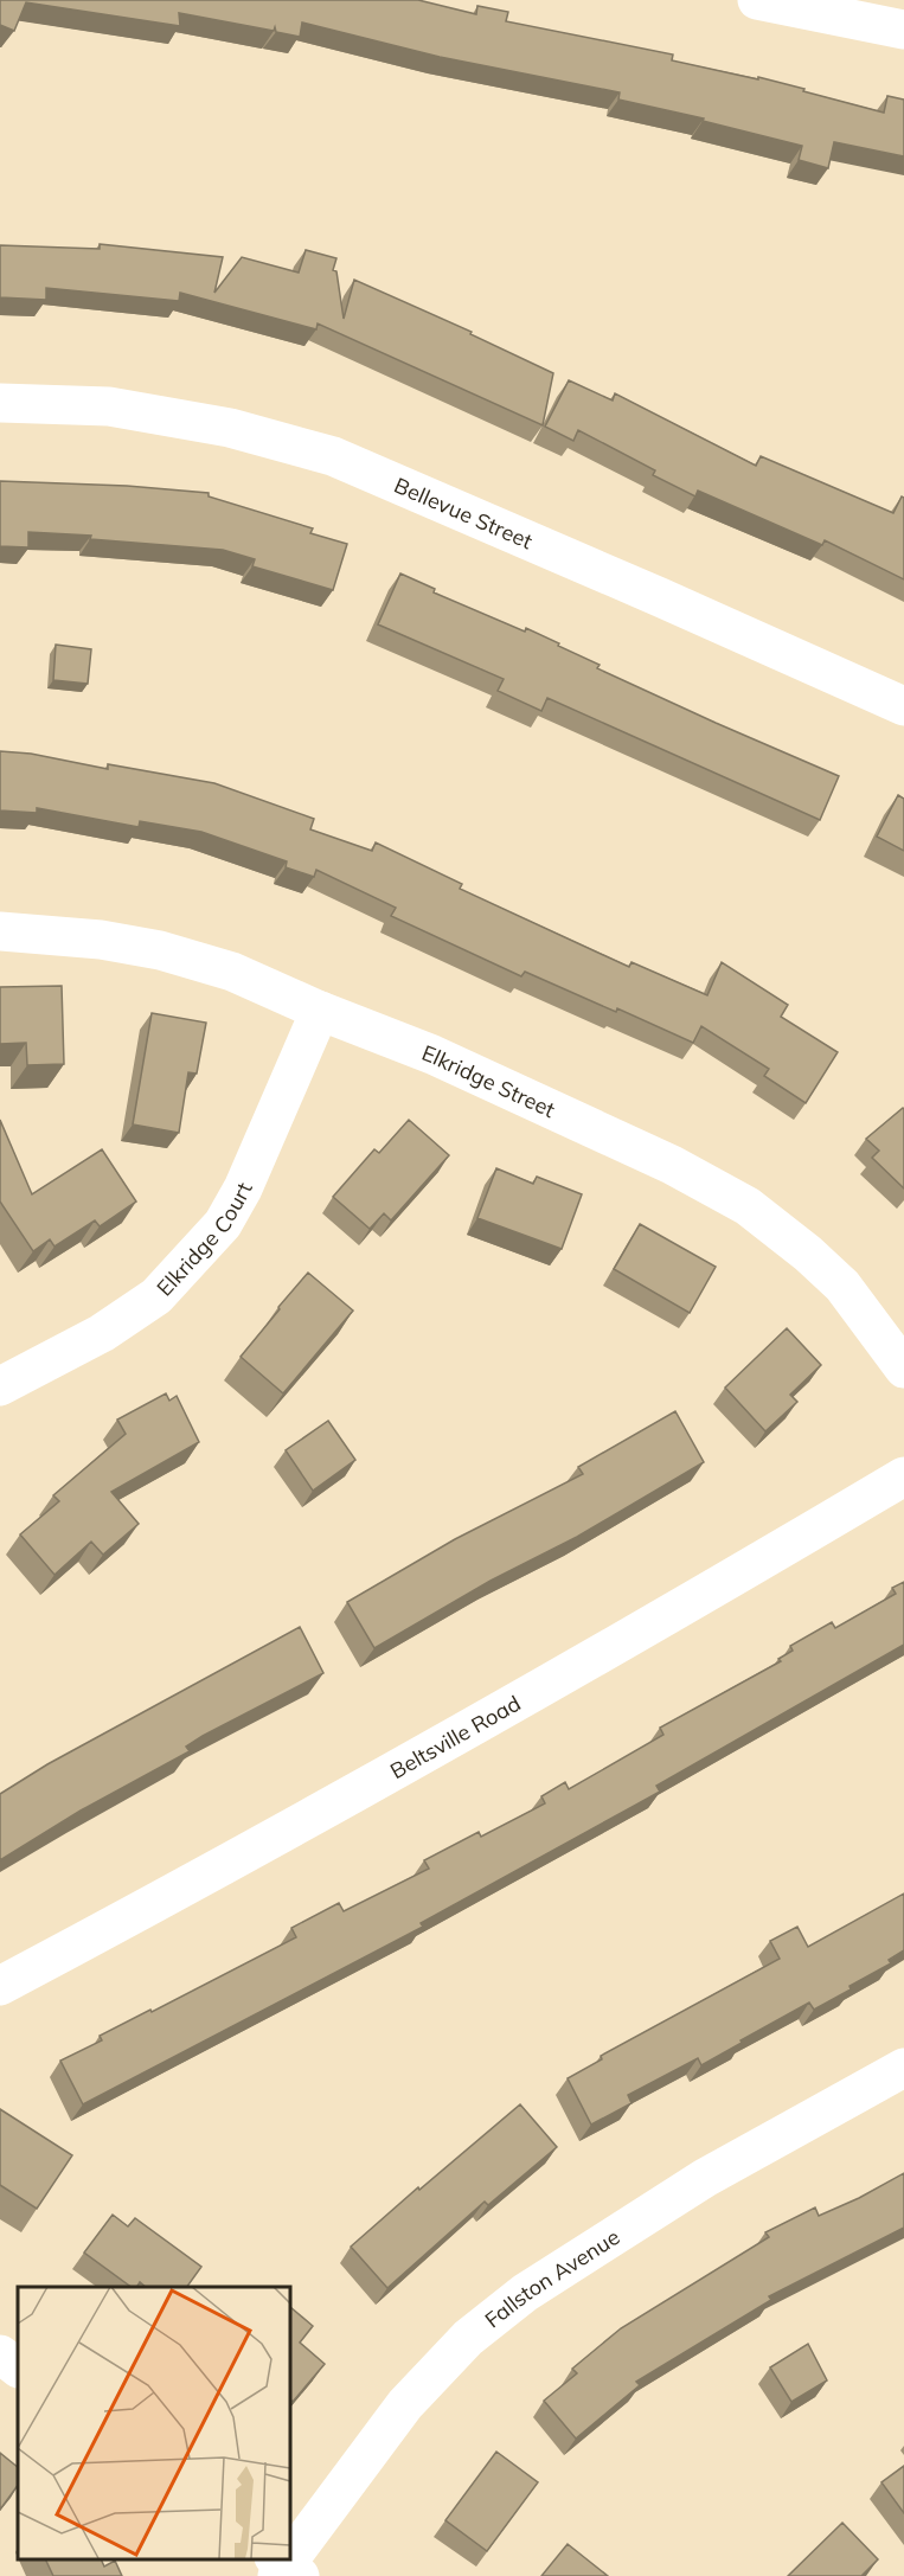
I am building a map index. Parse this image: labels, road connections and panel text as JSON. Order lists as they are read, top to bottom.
{
  "streets": {
    "street": [
      "Bellevue Street",
      "Elkridge Street",
      "Elkridge Court",
      "Beltsville Road",
      "Fallston Avenue"
    ]
  },
  "crossings": [
    ["Elkridge Street", "Elkridge Court"]
  ]
}
